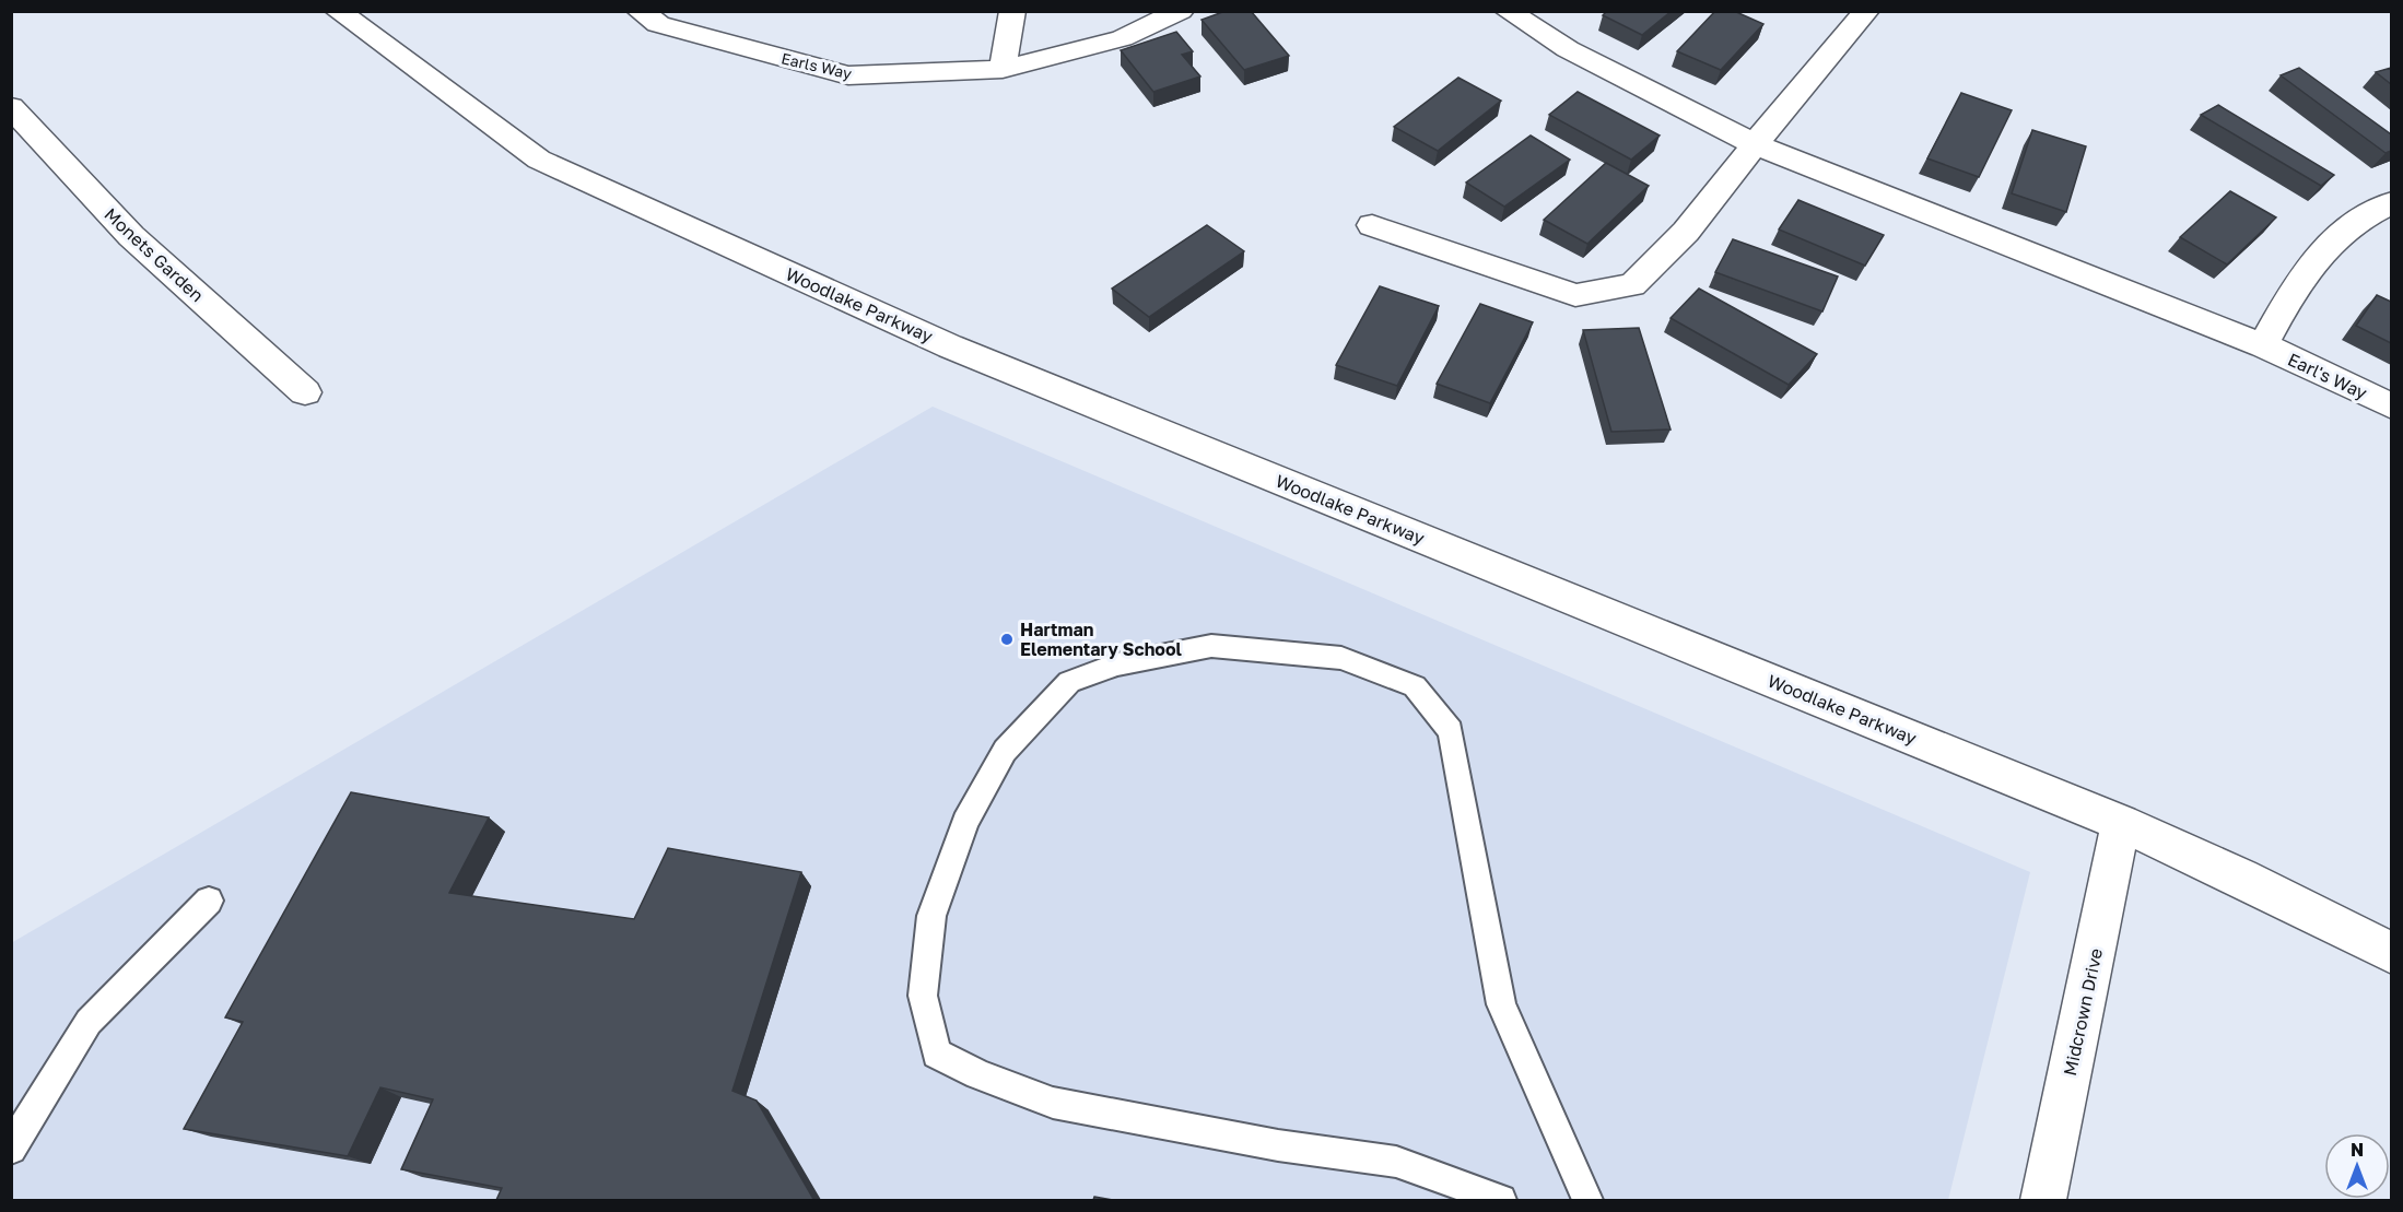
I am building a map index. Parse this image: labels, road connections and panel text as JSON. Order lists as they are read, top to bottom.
{
  "streets": {
    "street": [
      "Earls Way",
      "Monets Garden",
      "Woodlake Parkway",
      "Earl's Way",
      "Midcrown Drive"
    ]
  },
  "crossings": [
    ["Woodlake Parkway", "Midcrown Drive"]
  ],
  "places": ["Hartman Elementary School"],
  "north": "top"
}
